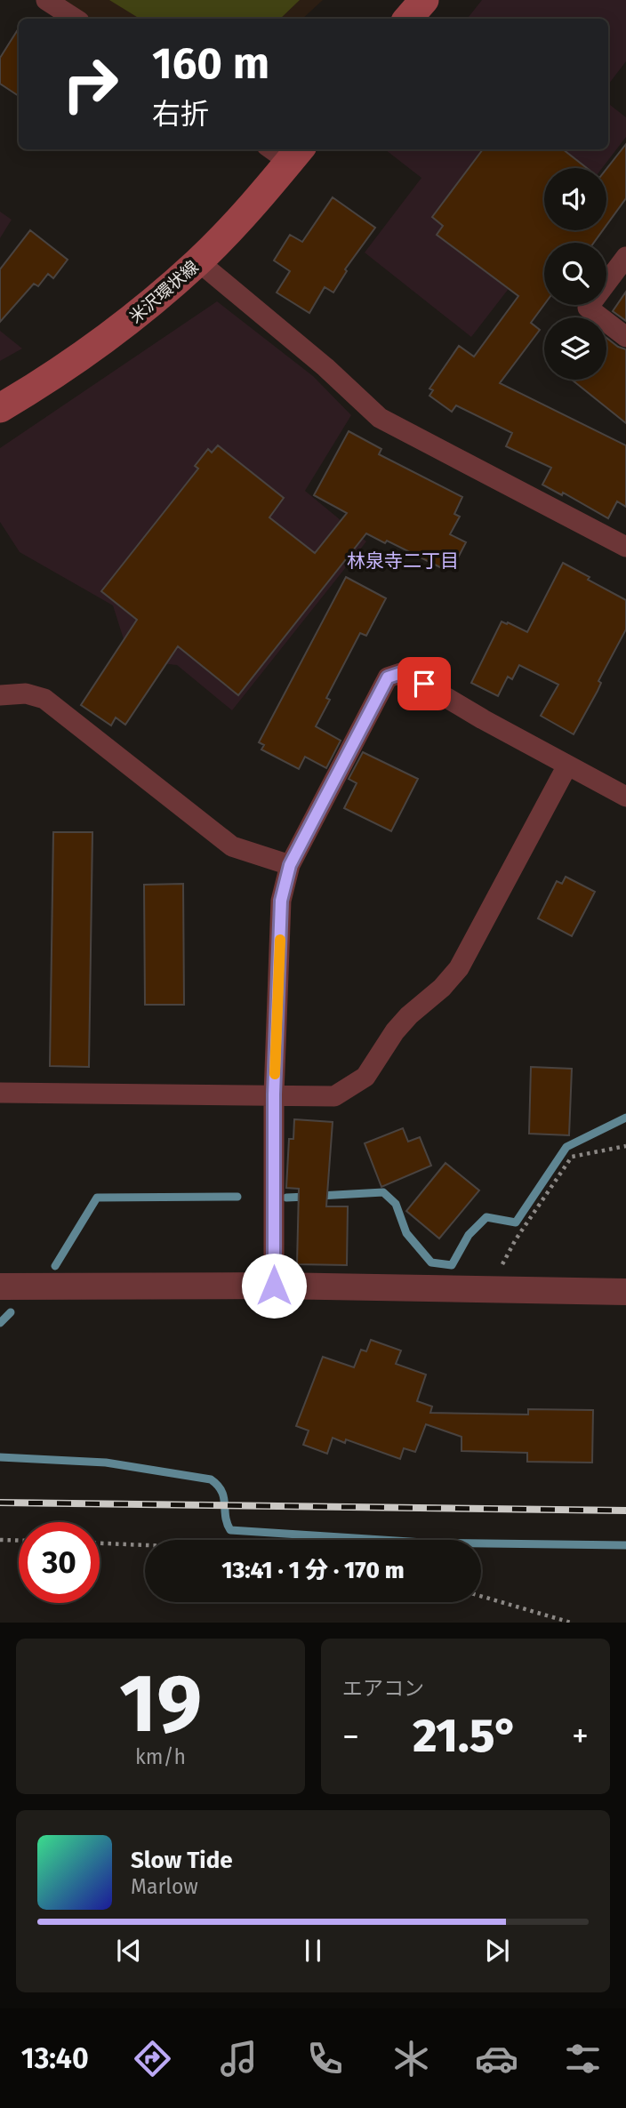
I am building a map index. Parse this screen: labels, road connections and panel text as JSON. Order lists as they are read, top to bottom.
{
  "streets": {
    "main road": ["米沢環状線"]
  },
  "districts": ["林泉寺二丁目"],
  "page": {
    "turn": ["160 m", "右折"],
    "limit": "30",
    "trip": "13:41 · 1 分 · 170 m",
    "tile": [
      ["19", "km/h"],
      "エアコン"
    ],
    "heat": ["−", "21.5°", "+"],
    "song": ["Slow Tide", "Marlow"],
    "tabs": "13:40"
  }
}
